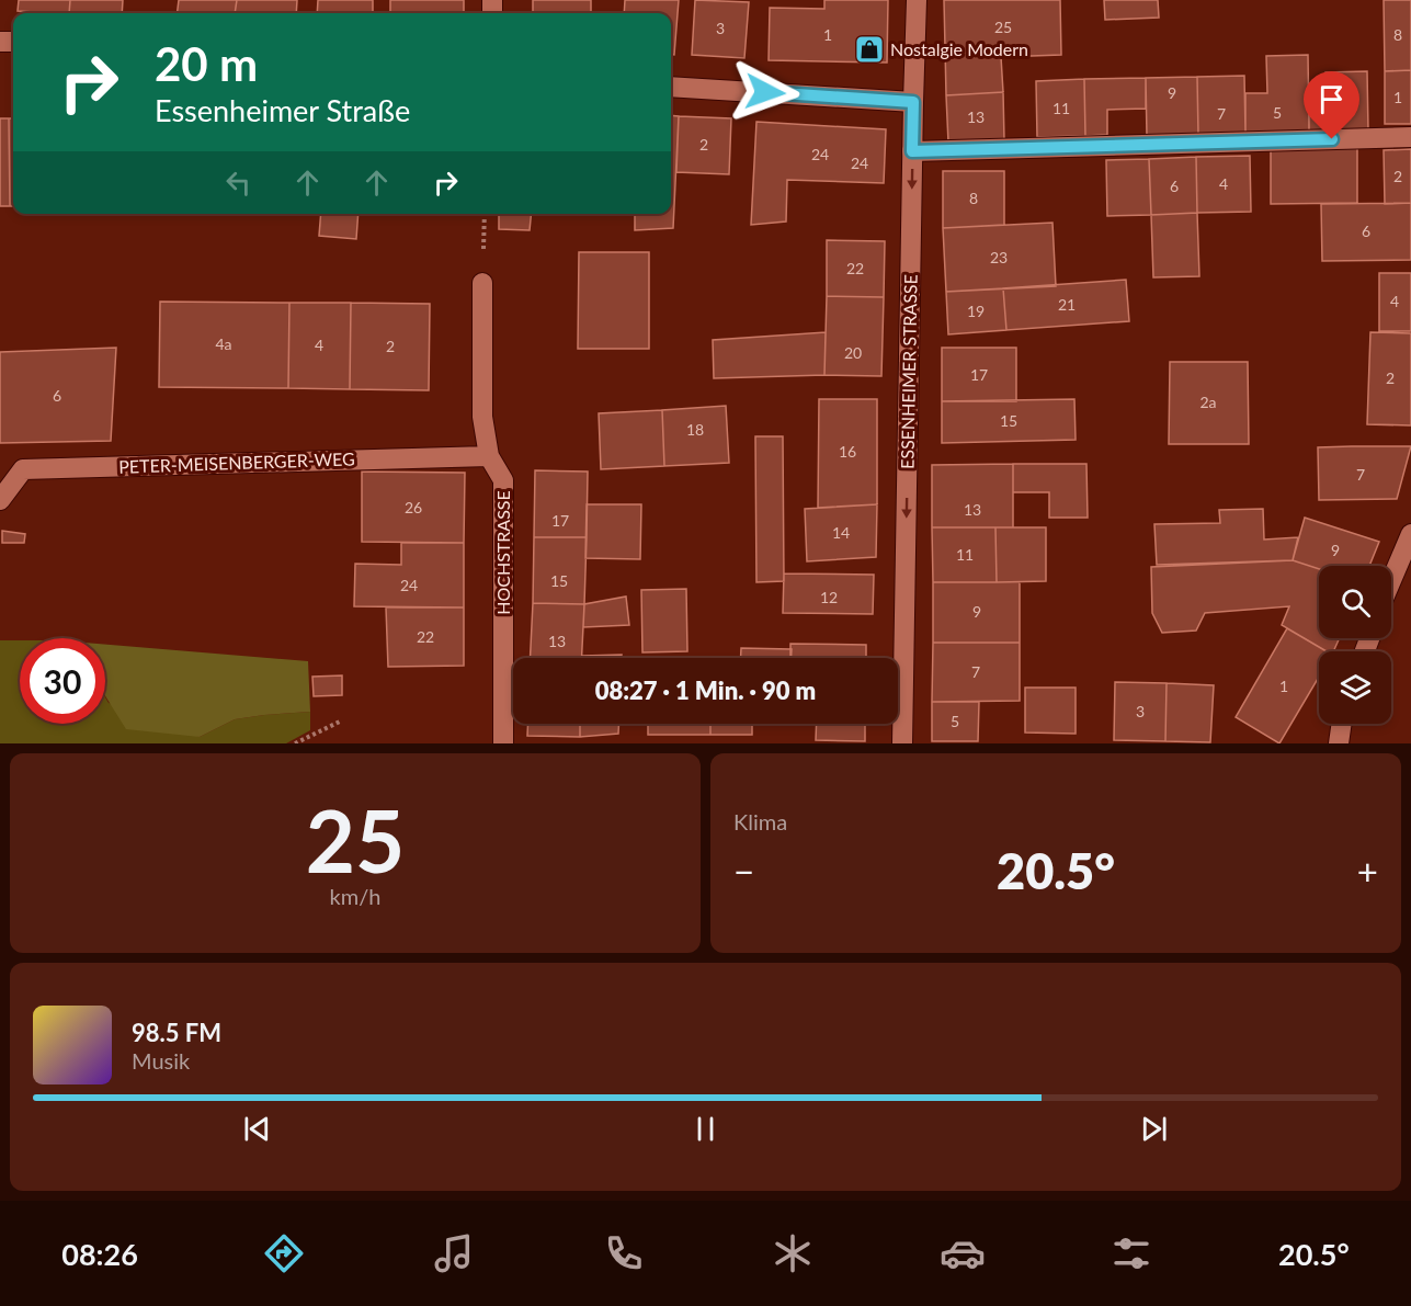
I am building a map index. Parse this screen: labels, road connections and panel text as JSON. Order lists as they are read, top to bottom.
{
  "streets": {
    "street": ["ESSENHEIMER STRASSE", "PETER-MEISENBERGER-WEG", "HOCHSTRASSE"]
  },
  "crossings": [
    ["PETER-MEISENBERGER-WEG", "HOCHSTRASSE"]
  ],
  "one_way": ["ESSENHEIMER STRASSE"],
  "places": {
    "shop": ["Nostalgie Modern"]
  },
  "house_numbers": [
    "25",
    "3",
    "1",
    "8",
    "9",
    "1",
    "11",
    "5",
    "7",
    "13",
    "2",
    "24",
    "24",
    "2",
    "4",
    "6",
    "8",
    "6",
    "23",
    "22",
    "4",
    "21",
    "19",
    "4a",
    "4",
    "2",
    "20",
    "17",
    "2",
    "6",
    "2a",
    "15",
    "18",
    "16",
    "7",
    "26",
    "13",
    "17",
    "14",
    "9",
    "11",
    "15",
    "24",
    "12",
    "9",
    "22",
    "13",
    "7",
    "1",
    "3",
    "5"
  ],
  "page": {
    "turn": ["20 m", "Essenheimer Straße"],
    "limit": "30",
    "trip": "08:27 · 1 Min. · 90 m",
    "tile": [
      ["25", "km/h"],
      "Klima"
    ],
    "heat": ["−", "20.5°", "+"],
    "song": ["98.5 FM", "Musik"],
    "tabs": ["08:26", "20.5°"]
  }
}
